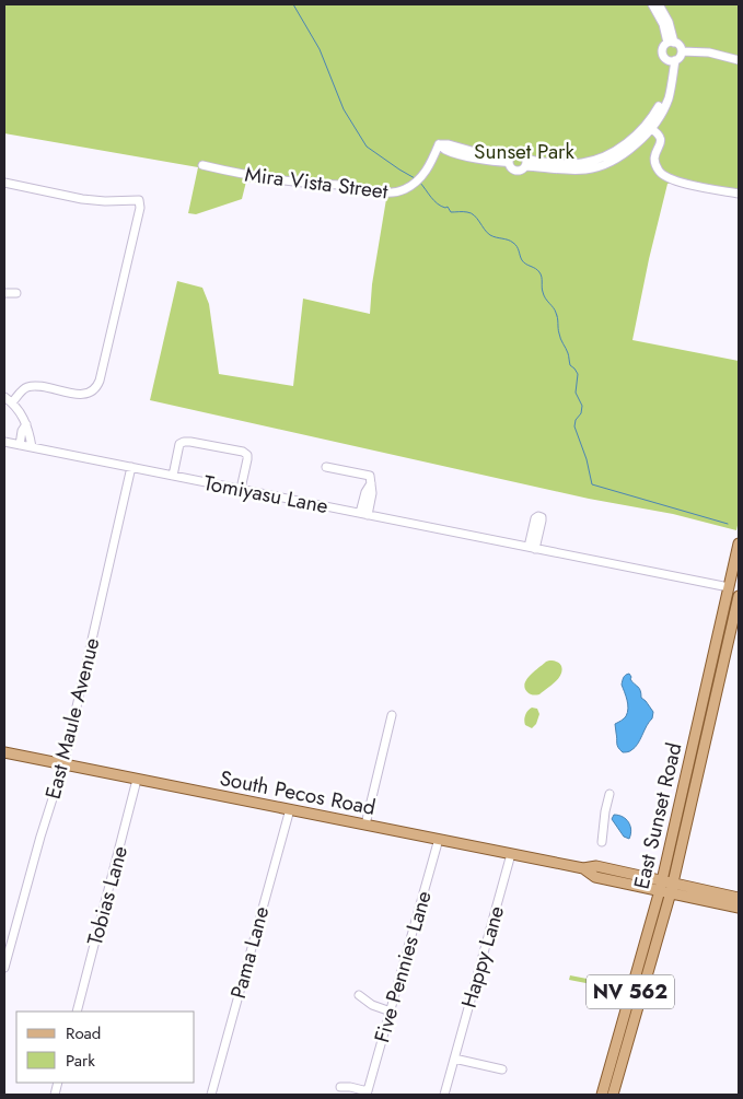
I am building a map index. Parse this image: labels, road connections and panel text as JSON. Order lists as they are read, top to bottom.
{
  "streets": {
    "main road": ["South Pecos Road", "East Sunset Road", "NV 562"],
    "street": [
      "Mira Vista Street",
      "Tomiyasu Lane",
      "East Maule Avenue",
      "Tobias Lane",
      "Pama Lane",
      "Happy Lane",
      "Five Pennies Lane"
    ]
  },
  "crossings": [
    ["Tomiyasu Lane", "East Maule Avenue"],
    ["Tomiyasu Lane", "East Sunset Road"],
    ["East Maule Avenue", "South Pecos Road"],
    ["South Pecos Road", "East Sunset Road"],
    ["South Pecos Road", "Tobias Lane"],
    ["South Pecos Road", "Pama Lane"],
    ["South Pecos Road", "Happy Lane"],
    ["South Pecos Road", "Five Pennies Lane"]
  ],
  "parks": ["Sunset Park"],
  "legend": ["Road", "Park"]
}
